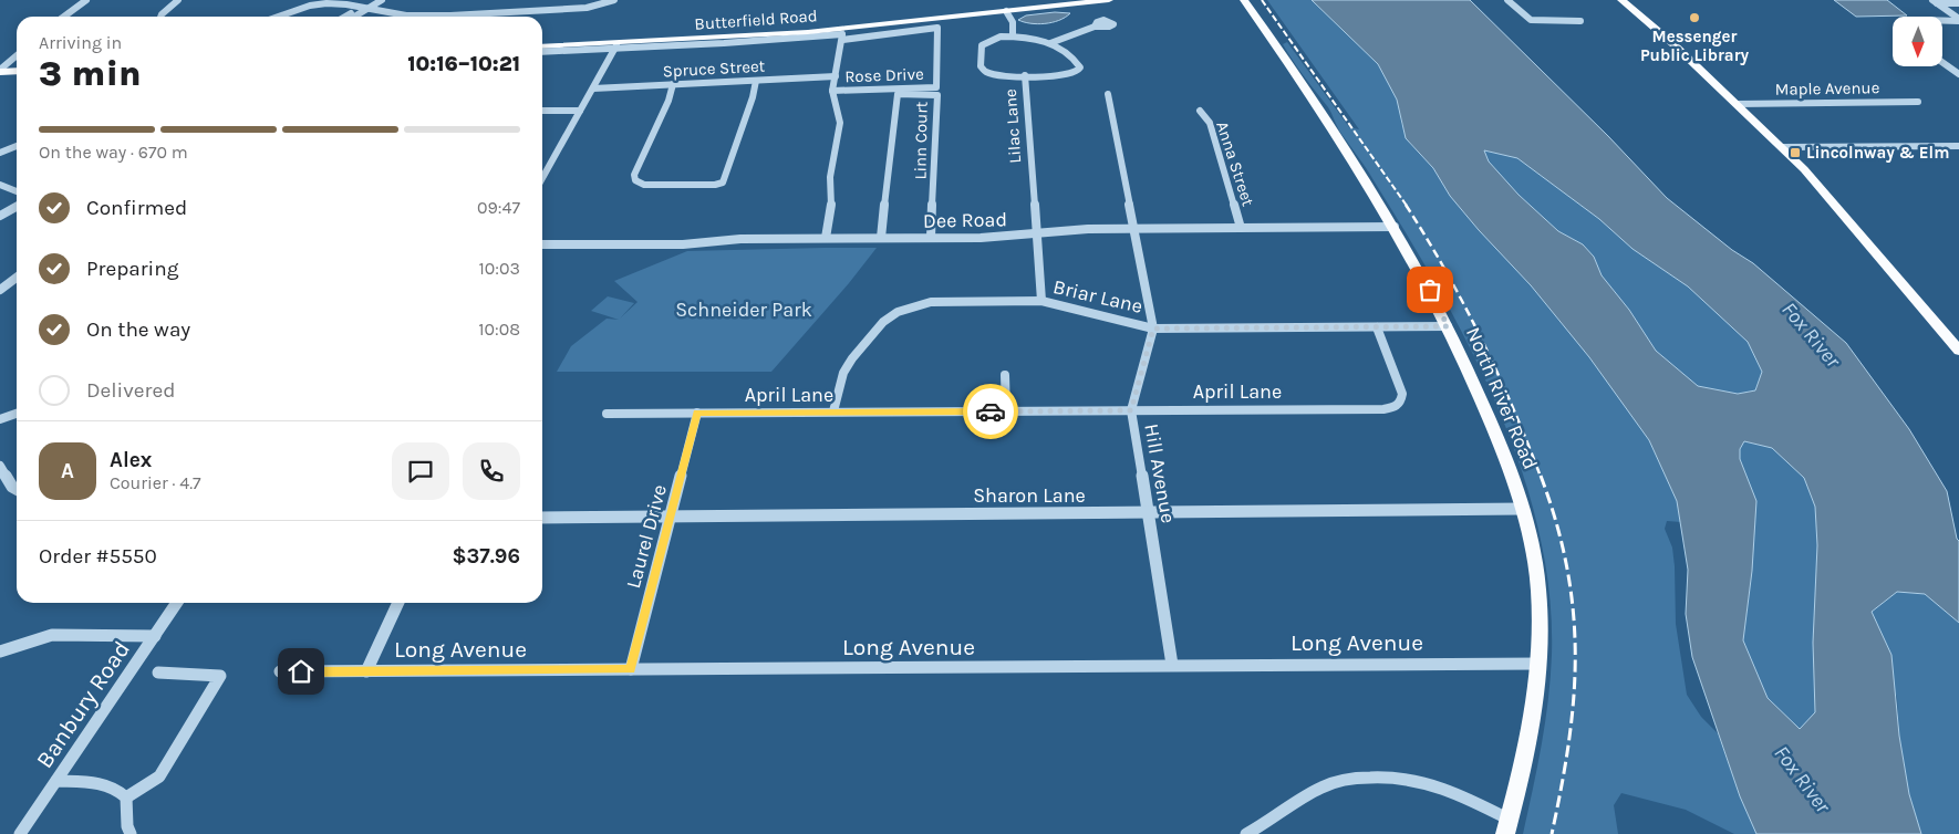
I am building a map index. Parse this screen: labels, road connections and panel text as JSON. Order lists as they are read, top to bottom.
{
  "streets": {
    "main road": ["Butterfield Road", "North River Road"],
    "street": [
      "Spruce Street",
      "Rose Drive",
      "Maple Avenue",
      "Lilac Lane",
      "Linn Court",
      "Anna Street",
      "Dee Road",
      "Briar Lane",
      "April Lane",
      "Hill Avenue",
      "Sharon Lane",
      "Laurel Drive",
      "Long Avenue",
      "Banbury Road"
    ]
  },
  "crossings": [
    ["Butterfield Road", "Rose Drive"],
    ["Lilac Lane", "Dee Road"],
    ["Lilac Lane", "Briar Lane"],
    ["Linn Court", "Dee Road"],
    ["Anna Street", "Dee Road"],
    ["Dee Road", "North River Road"],
    ["Dee Road", "Hill Avenue"],
    ["Briar Lane", "April Lane"],
    ["Briar Lane", "North River Road"],
    ["Briar Lane", "Hill Avenue"],
    ["April Lane", "Hill Avenue"],
    ["April Lane", "Laurel Drive"],
    ["North River Road", "Sharon Lane"],
    ["North River Road", "Long Avenue"],
    ["Hill Avenue", "Sharon Lane"],
    ["Hill Avenue", "Long Avenue"],
    ["Sharon Lane", "Laurel Drive"],
    ["Laurel Drive", "Long Avenue"]
  ],
  "water": ["Fox River"],
  "parks": ["Schneider Park"],
  "places": {
    "other": ["Messenger Public Library"],
    "transit": ["Lincolnway & Elm"]
  },
  "north": "bottom",
  "page": {
    "heading": ["3 min", "Arriving in", "10:16–10:21"],
    "panel": [
      "Alex",
      "Courier · 4.7",
      "Order #5550",
      "$37.96"
    ],
    "bar": "On the way · 670 m",
    "list": [
      ["Confirmed", "09:47"],
      ["Preparing", "10:03"],
      ["On the way", "10:08"],
      "Delivered"
    ],
    "round": "A"
  }
}
